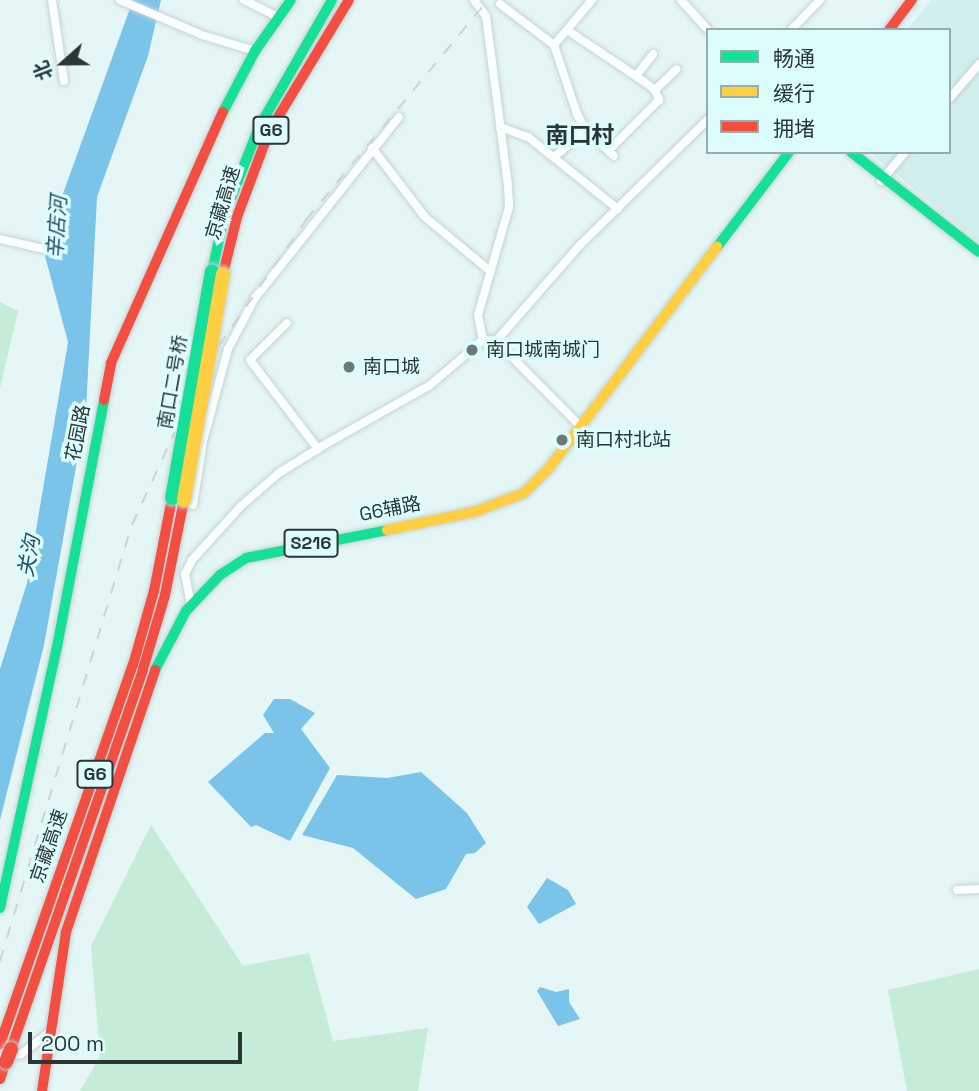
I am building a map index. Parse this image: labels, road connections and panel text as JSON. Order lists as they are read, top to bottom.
{
  "streets": {
    "main road": [
      "G6",
      "京藏高速",
      "南口二号桥",
      "花园路",
      "G6辅路",
      "S216"
    ]
  },
  "crossings": [
    ["京藏高速", "南口二号桥"]
  ],
  "districts": ["南口村"],
  "water": ["辛店河", "关沟"],
  "places": ["南口城南城门", "南口城", "南口村北站"],
  "legend": ["畅通", "缓行", "拥堵"],
  "scale_bar": "200 m",
  "north": "left"
}
